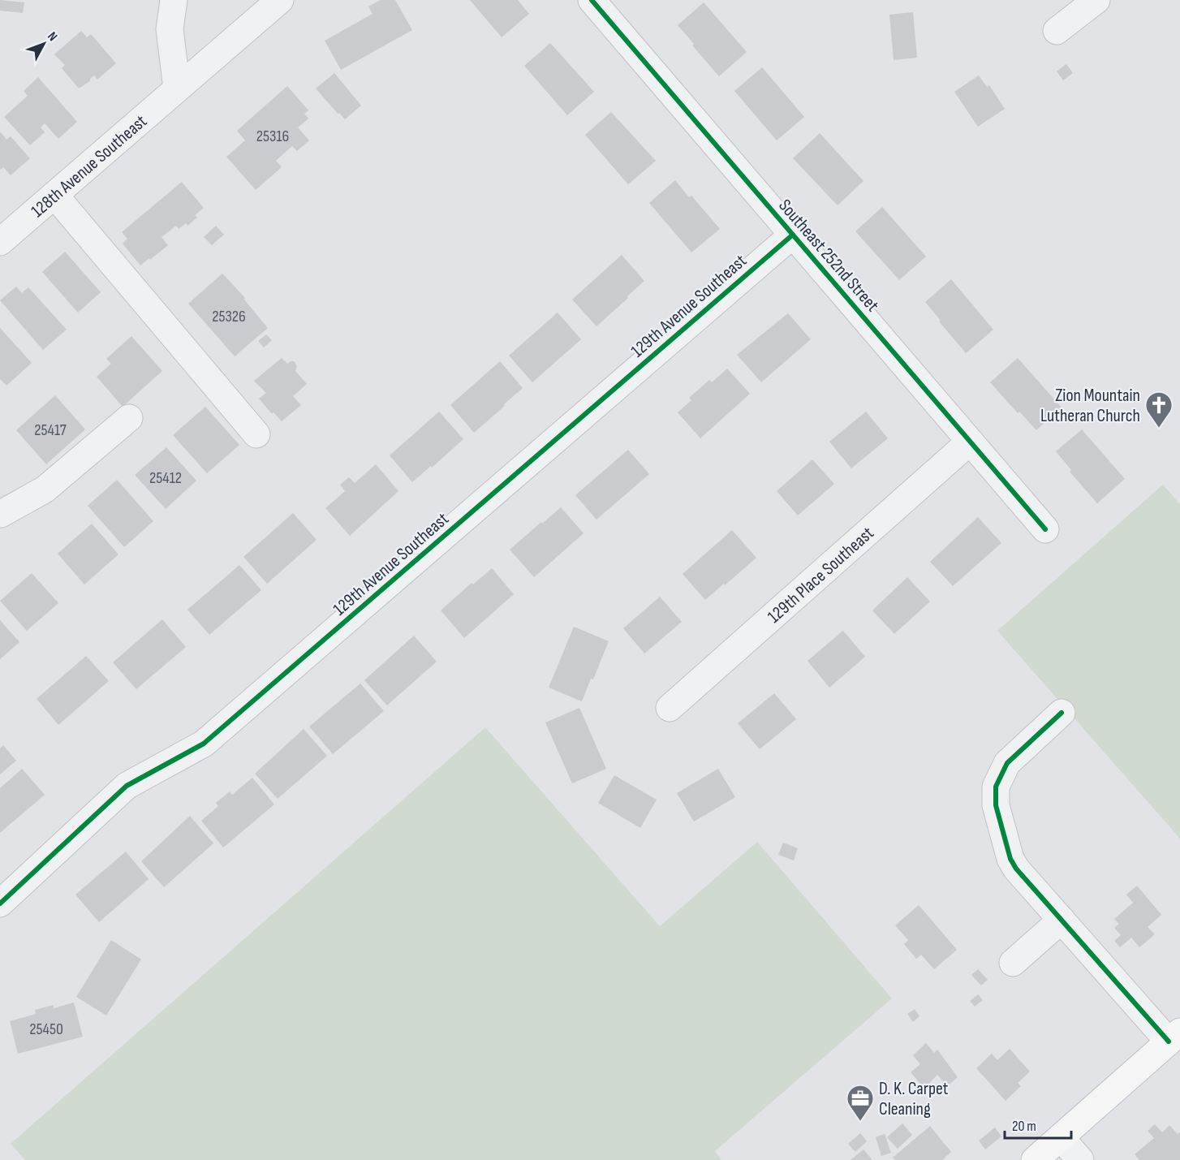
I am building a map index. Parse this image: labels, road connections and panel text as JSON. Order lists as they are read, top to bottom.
{
  "streets": {
    "street": [
      "128th Avenue Southeast",
      "Southeast 252nd Street",
      "129th Avenue Southeast",
      "129th Place Southeast"
    ]
  },
  "crossings": [
    ["Southeast 252nd Street", "129th Avenue Southeast"],
    ["Southeast 252nd Street", "129th Place Southeast"]
  ],
  "places": {
    "church": ["Zion Mountain Lutheran Church"],
    "office": ["D. K. Carpet Cleaning"]
  },
  "house_numbers": [
    "25316",
    "25326",
    "25417",
    "25412",
    "25450"
  ],
  "scale_bar": "20 m",
  "north": "top right"
}
